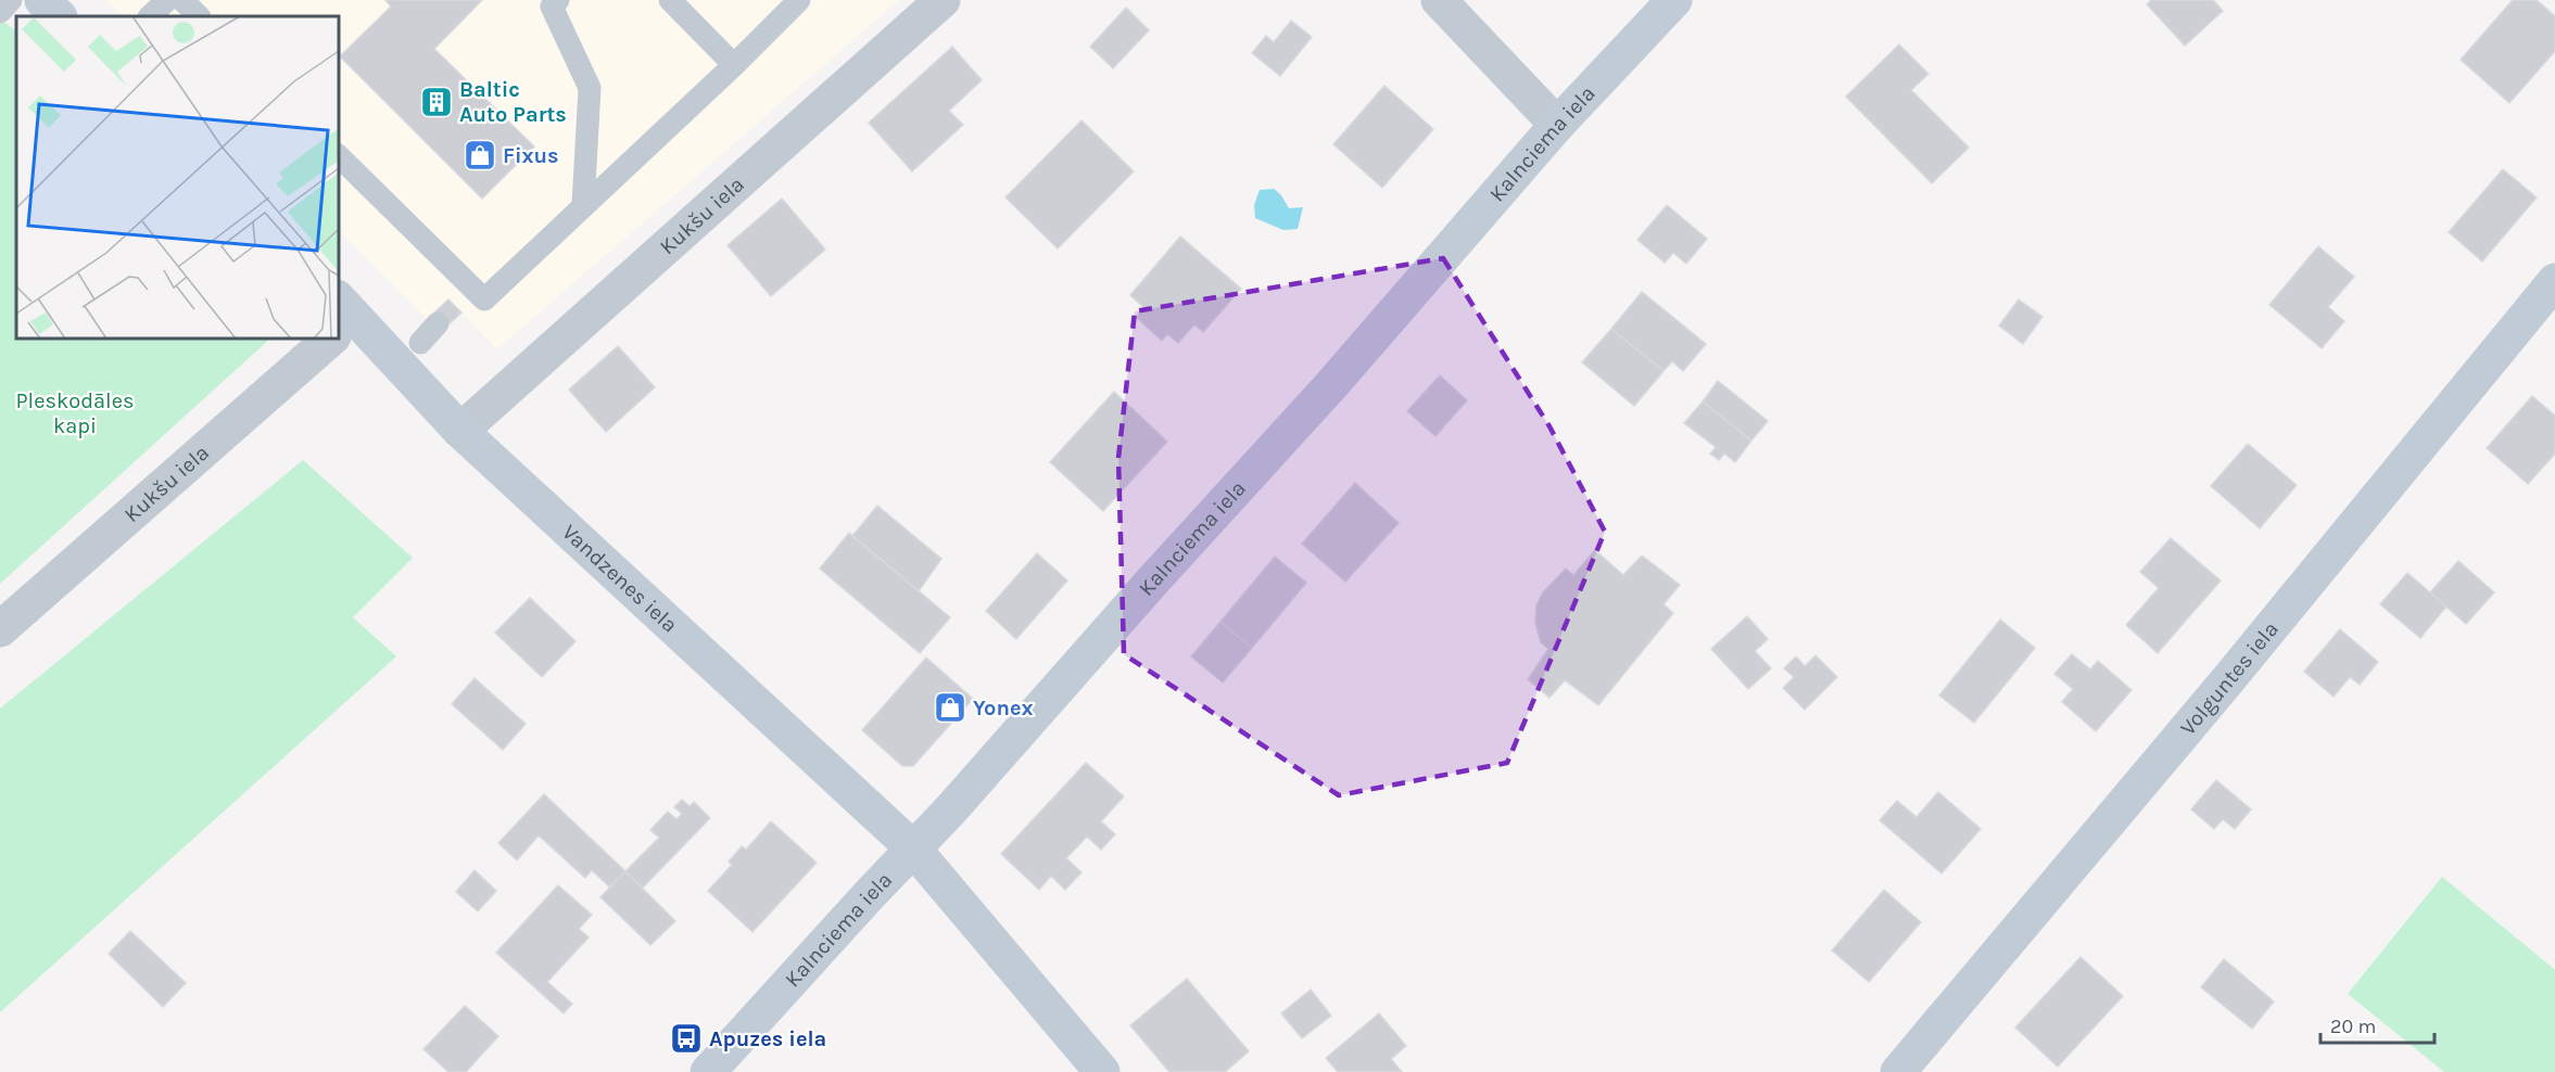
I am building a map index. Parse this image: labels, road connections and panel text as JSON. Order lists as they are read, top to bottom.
{
  "streets": {
    "street": [
      "Kalnciema iela",
      "Kukšu iela",
      "Vandzenes iela",
      "Volguntes iela"
    ]
  },
  "crossings": [
    ["Kalnciema iela", "Vandzenes iela"],
    ["Kukšu iela", "Vandzenes iela"]
  ],
  "parks": ["Pleskodāles kapi"],
  "places": {
    "building": ["Baltic Auto Parts"],
    "shop": ["Fixus", "Yonex"],
    "bus stop": ["Apuzes iela"]
  },
  "scale_bar": "20 m"
}
